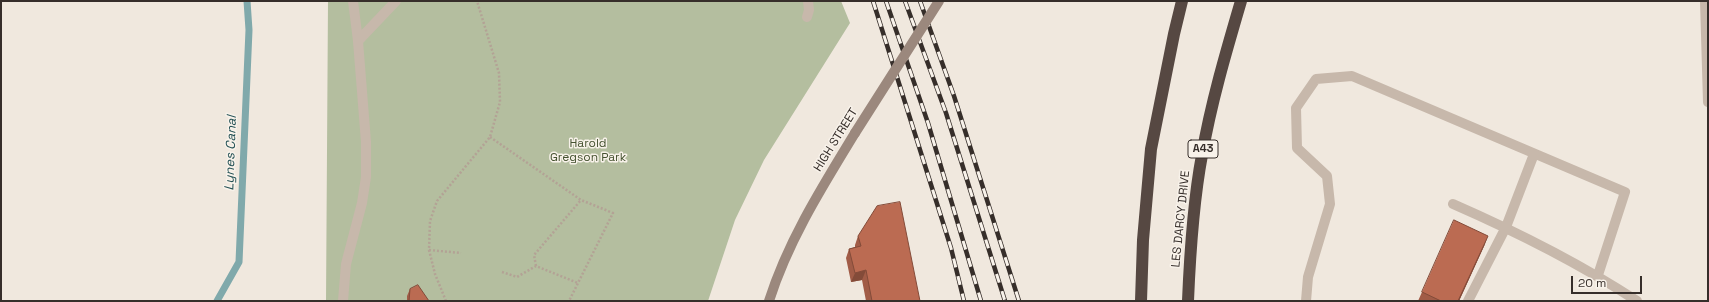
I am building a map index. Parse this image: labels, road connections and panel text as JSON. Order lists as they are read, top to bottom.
{
  "streets": {
    "highway": ["A43", "LES DARCY DRIVE"],
    "main road": ["HIGH STREET"]
  },
  "water": ["Lynes Canal"],
  "parks": ["Harold Gregson Park"],
  "scale_bar": "20 m"
}
